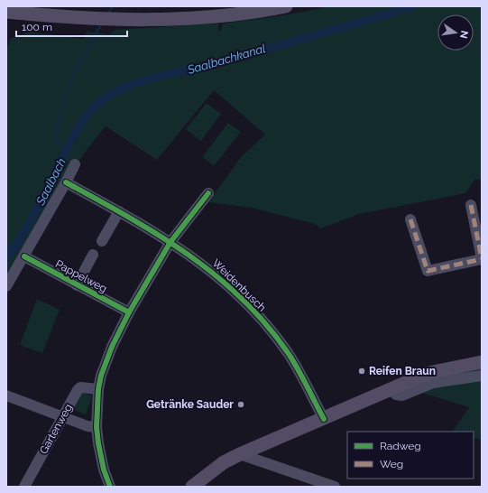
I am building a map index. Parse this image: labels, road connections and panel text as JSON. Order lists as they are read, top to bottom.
{
  "streets": {
    "street": ["Pappelweg", "Weidenbusch", "Gartenweg"]
  },
  "water": ["Saalbachkanal", "Saalbach"],
  "places": ["Reifen Braun", "Getränke Sauder"],
  "legend": ["Radweg", "Weg"],
  "scale_bar": "100 m",
  "north": "right"
}
